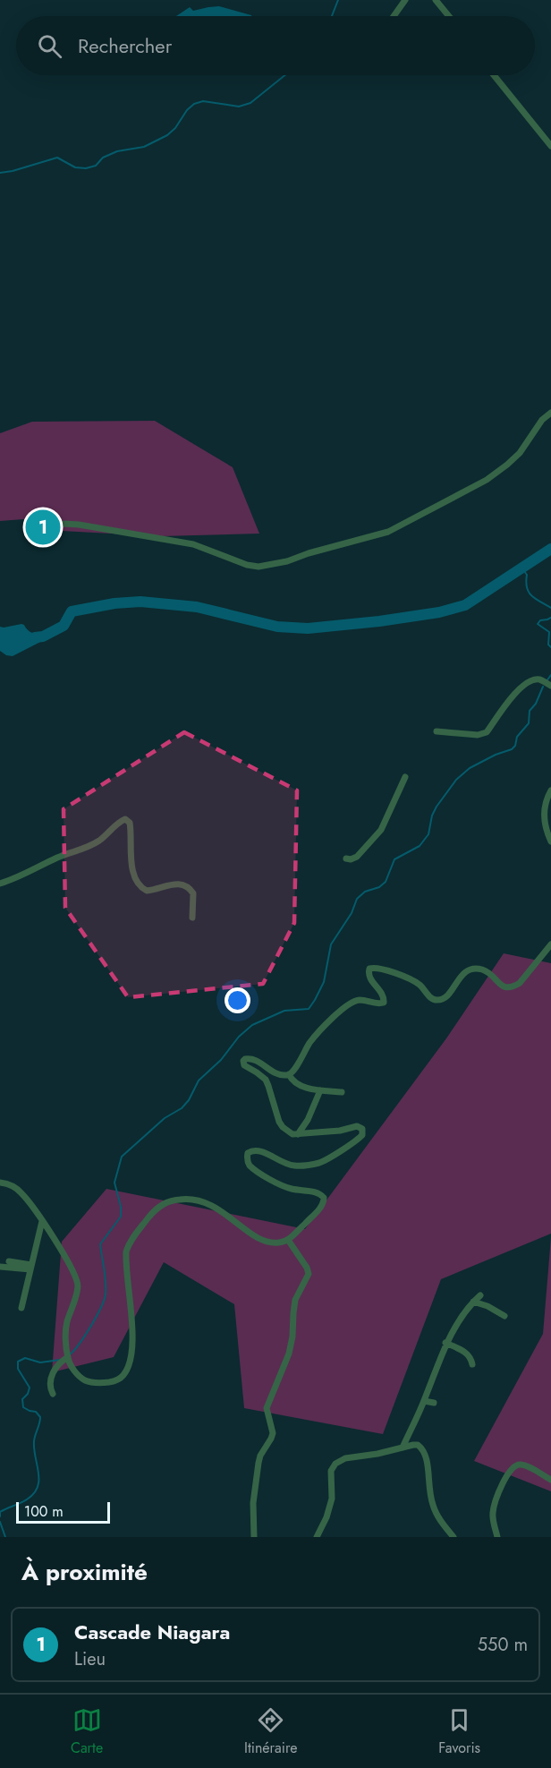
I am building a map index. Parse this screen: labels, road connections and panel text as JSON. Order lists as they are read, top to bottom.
{
  "scale_bar": "100 m",
  "page": {
    "search": "Rechercher",
    "pins": "1",
    "scale": "100 m",
    "heading": "À proximité",
    "list": [
      {
        "mark": "1",
        "name": "Cascade Niagara",
        "note": "Lieu",
        "value": "550 m"
      }
    ],
    "nav": ["Carte", "Itinéraire", "Favoris"]
  }
}
